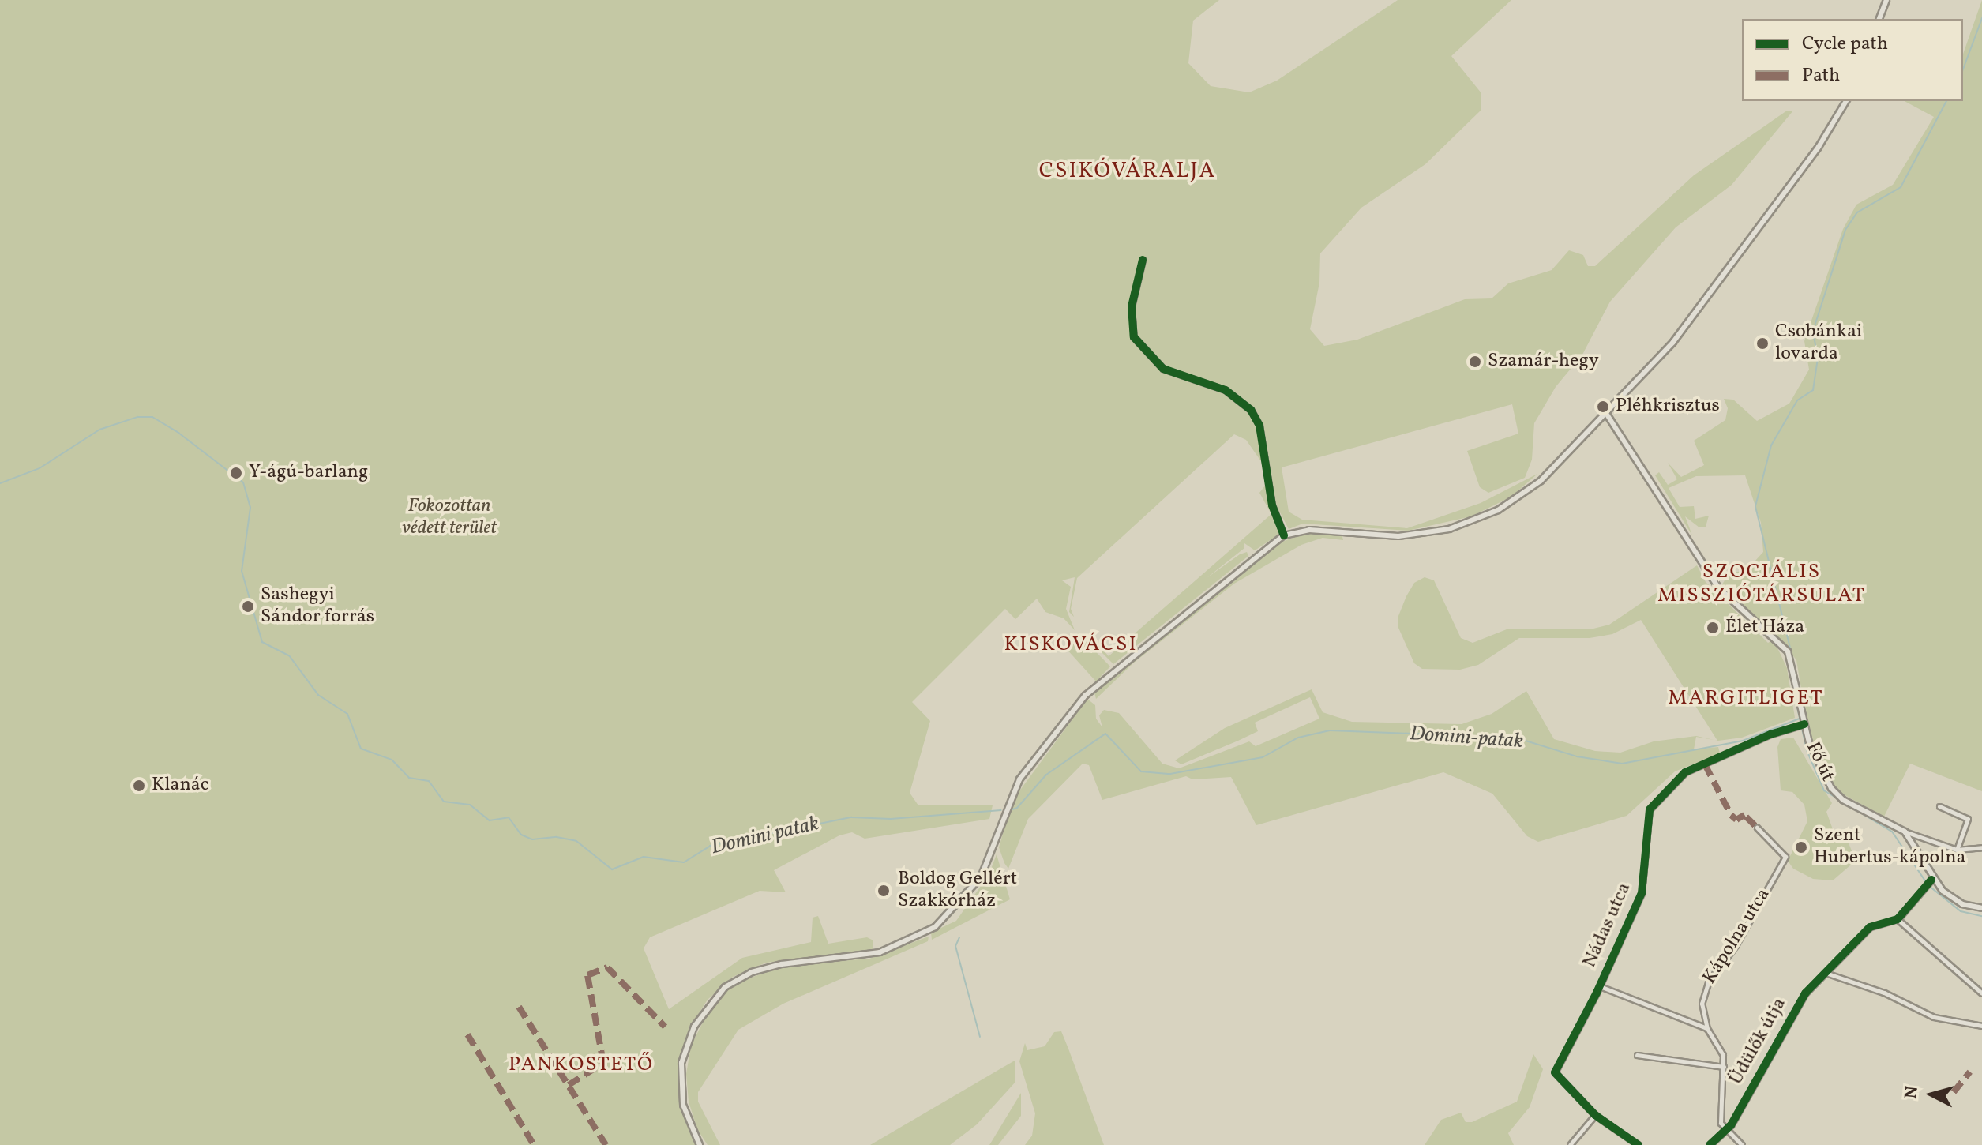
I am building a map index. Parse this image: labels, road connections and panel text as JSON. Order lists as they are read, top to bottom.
{
  "streets": {
    "main road": ["Fő út"],
    "street": ["Nádas utca", "Kápolna utca", "Üdülők útja"]
  },
  "crossings": [
    ["Fő út", "Nádas utca"],
    ["Kápolna utca", "Üdülők útja"]
  ],
  "districts": [
    "CSIKÓVÁRALJA",
    "SZOCIÁLIS MISSZIÓTÁRSULAT",
    "KISKOVÁCSI",
    "MARGITLIGET",
    "PANKOSTETŐ"
  ],
  "water": ["Domini-patak", "Domini patak"],
  "parks": ["Fokozottan védett terület"],
  "places": [
    "Csobánkai lovarda",
    "Szamár-hegy",
    "Pléhkrisztus",
    "Y-ágú-barlang",
    "Sashegyi Sándor forrás",
    "Élet Háza",
    "Klanác",
    "Szent Hubertus-kápolna",
    "Boldog Gellért Szakkórház"
  ],
  "legend": ["Cycle path", "Path"],
  "north": "left"
}
